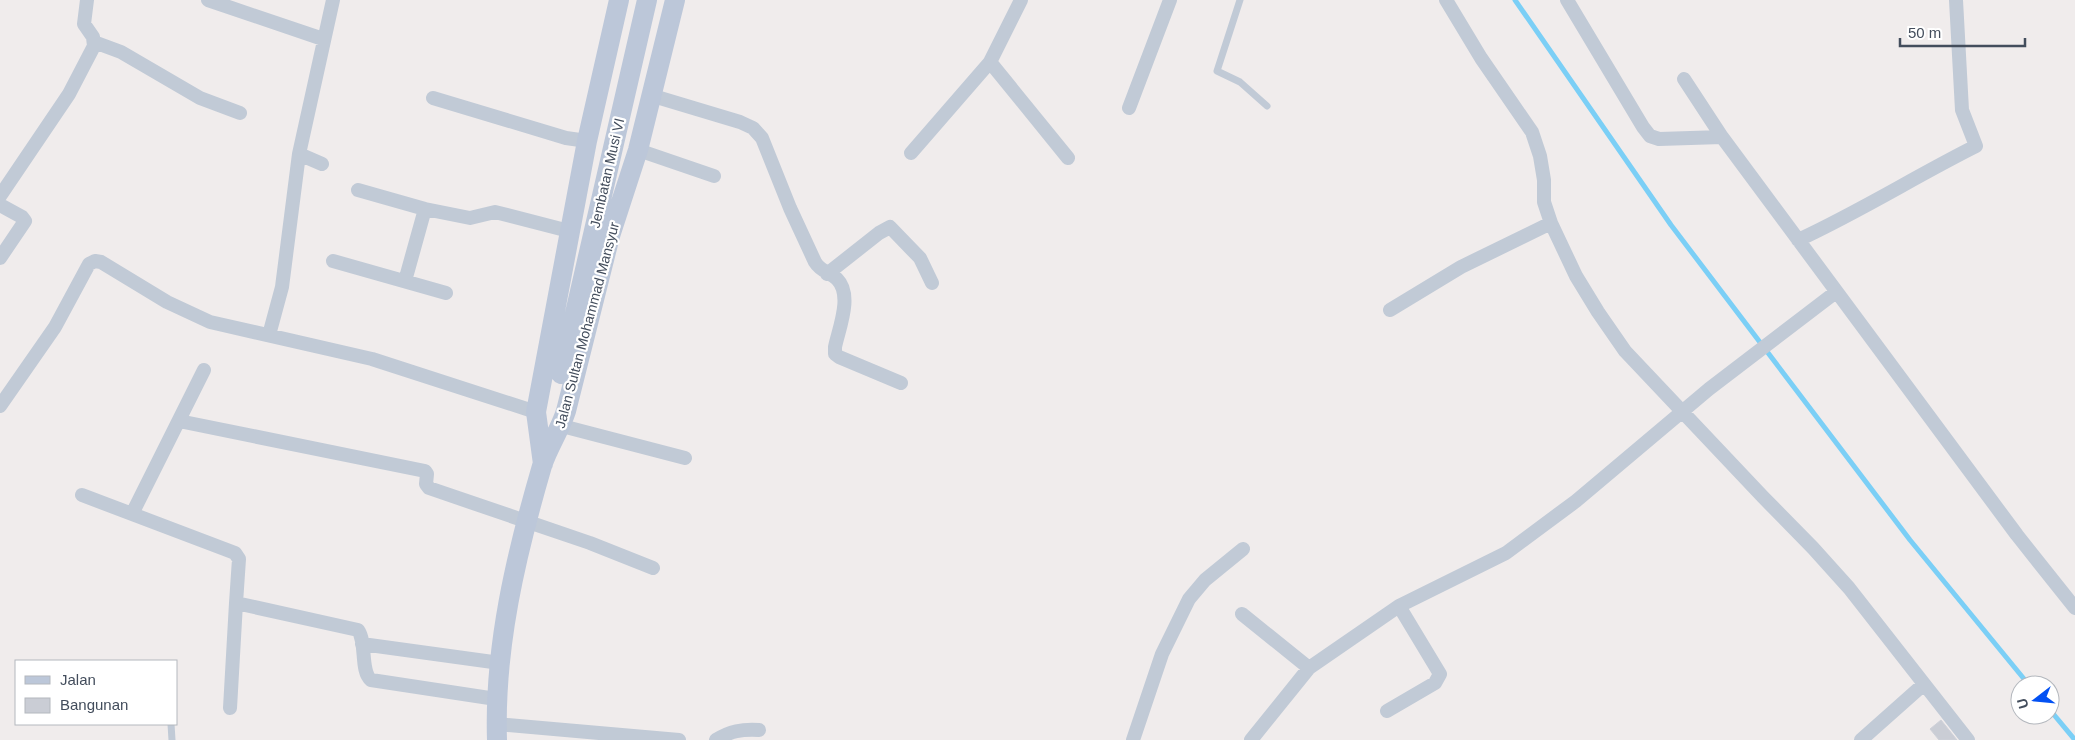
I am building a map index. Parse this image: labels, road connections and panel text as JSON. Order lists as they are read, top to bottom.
{
  "streets": {
    "street": ["Jembatan Musi VI", "Jalan Sultan Mohammad Mansyur"]
  },
  "crossings": [
    ["Jembatan Musi VI", "Jalan Sultan Mohammad Mansyur"]
  ],
  "legend": ["Jalan", "Bangunan"],
  "scale_bar": "50 m",
  "north": "left"
}
